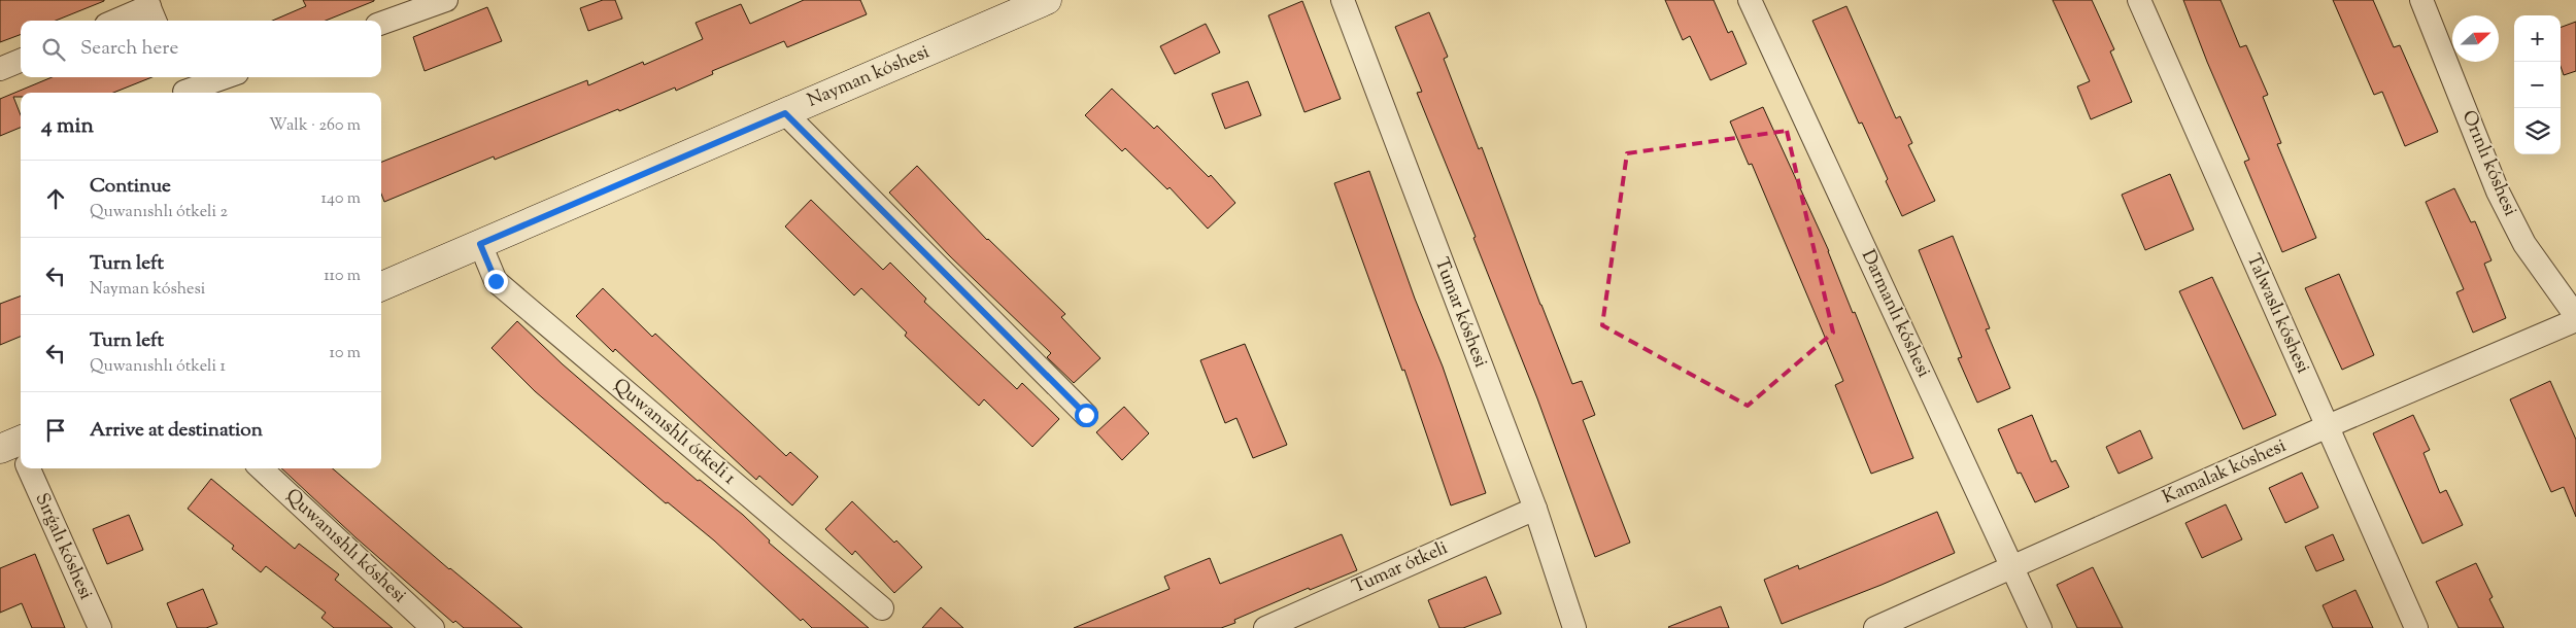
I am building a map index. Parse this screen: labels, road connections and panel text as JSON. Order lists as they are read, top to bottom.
{
  "streets": {
    "main road": ["Nayman kóshesi"],
    "street": [
      "Orınlı kóshesi",
      "Tumar kóshesi",
      "Darmanlı kóshesi",
      "Talwaslı kóshesi",
      "Quwanıshlı ótkeli 1",
      "Kamalak kóshesi",
      "Sırǵalı kóshesi",
      "Quwanıshlı kóshesi",
      "Tumar ótkeli"
    ]
  },
  "crossings": [
    ["Nayman kóshesi", "Quwanıshlı ótkeli 1"],
    ["Tumar kóshesi", "Tumar ótkeli"],
    ["Darmanlı kóshesi", "Kamalak kóshesi"],
    ["Talwaslı kóshesi", "Kamalak kóshesi"]
  ],
  "north": "right",
  "page": {
    "map_buttons": ["+", "−"],
    "search": "Search here",
    "heading": ["4 min", "Walk · 260 m"],
    "list": [
      ["Continue", "Quwanıshlı ótkeli 2", "140 m"],
      ["Turn left", "Nayman kóshesi", "110 m"],
      ["Turn left", "Quwanıshlı ótkeli 1", "10 m"],
      "Arrive at destination"
    ]
  }
}
